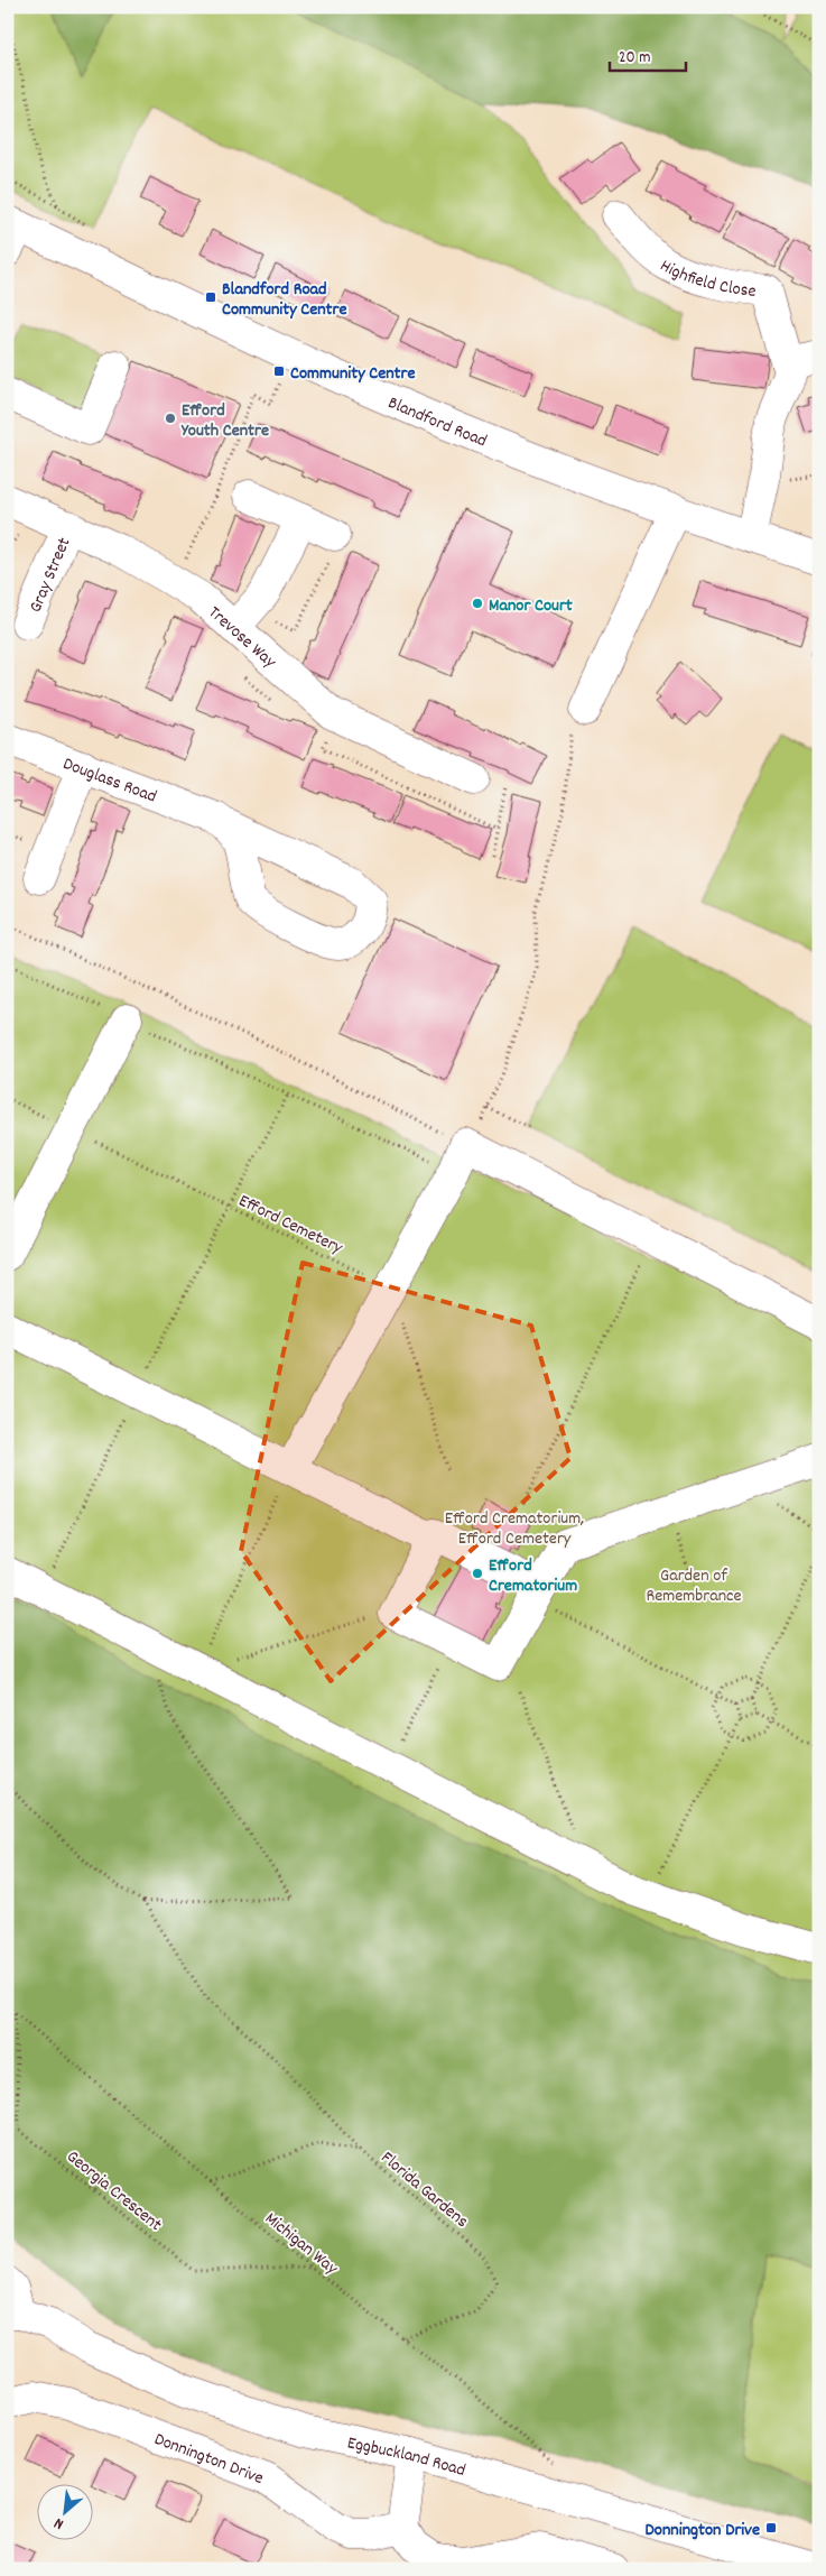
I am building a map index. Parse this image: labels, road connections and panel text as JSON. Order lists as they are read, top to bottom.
{
  "streets": {
    "street": [
      "Highfield Close",
      "Blandford Road",
      "Gray Street",
      "Trevose Way",
      "Douglass Road",
      "Eggbuckland Road",
      "Donnington Drive"
    ],
    "path": [
      "Efford Cemetery",
      "Florida Gardens",
      "Georgia Crescent",
      "Michigan Way"
    ]
  },
  "crossings": [
    ["Highfield Close", "Blandford Road"],
    ["Gray Street", "Trevose Way"],
    ["Florida Gardens", "Michigan Way"],
    ["Georgia Crescent", "Michigan Way"]
  ],
  "parks": ["Efford Crematorium, Efford Cemetery", "Garden of Remembrance"],
  "places": {
    "transit": ["Blandford Road Community Centre", "Community Centre", "Donnington Drive"],
    "other": ["Efford Youth Centre", "Manor Court", "Efford Crematorium"]
  },
  "scale_bar": "20 m",
  "north": "bottom left"
}
